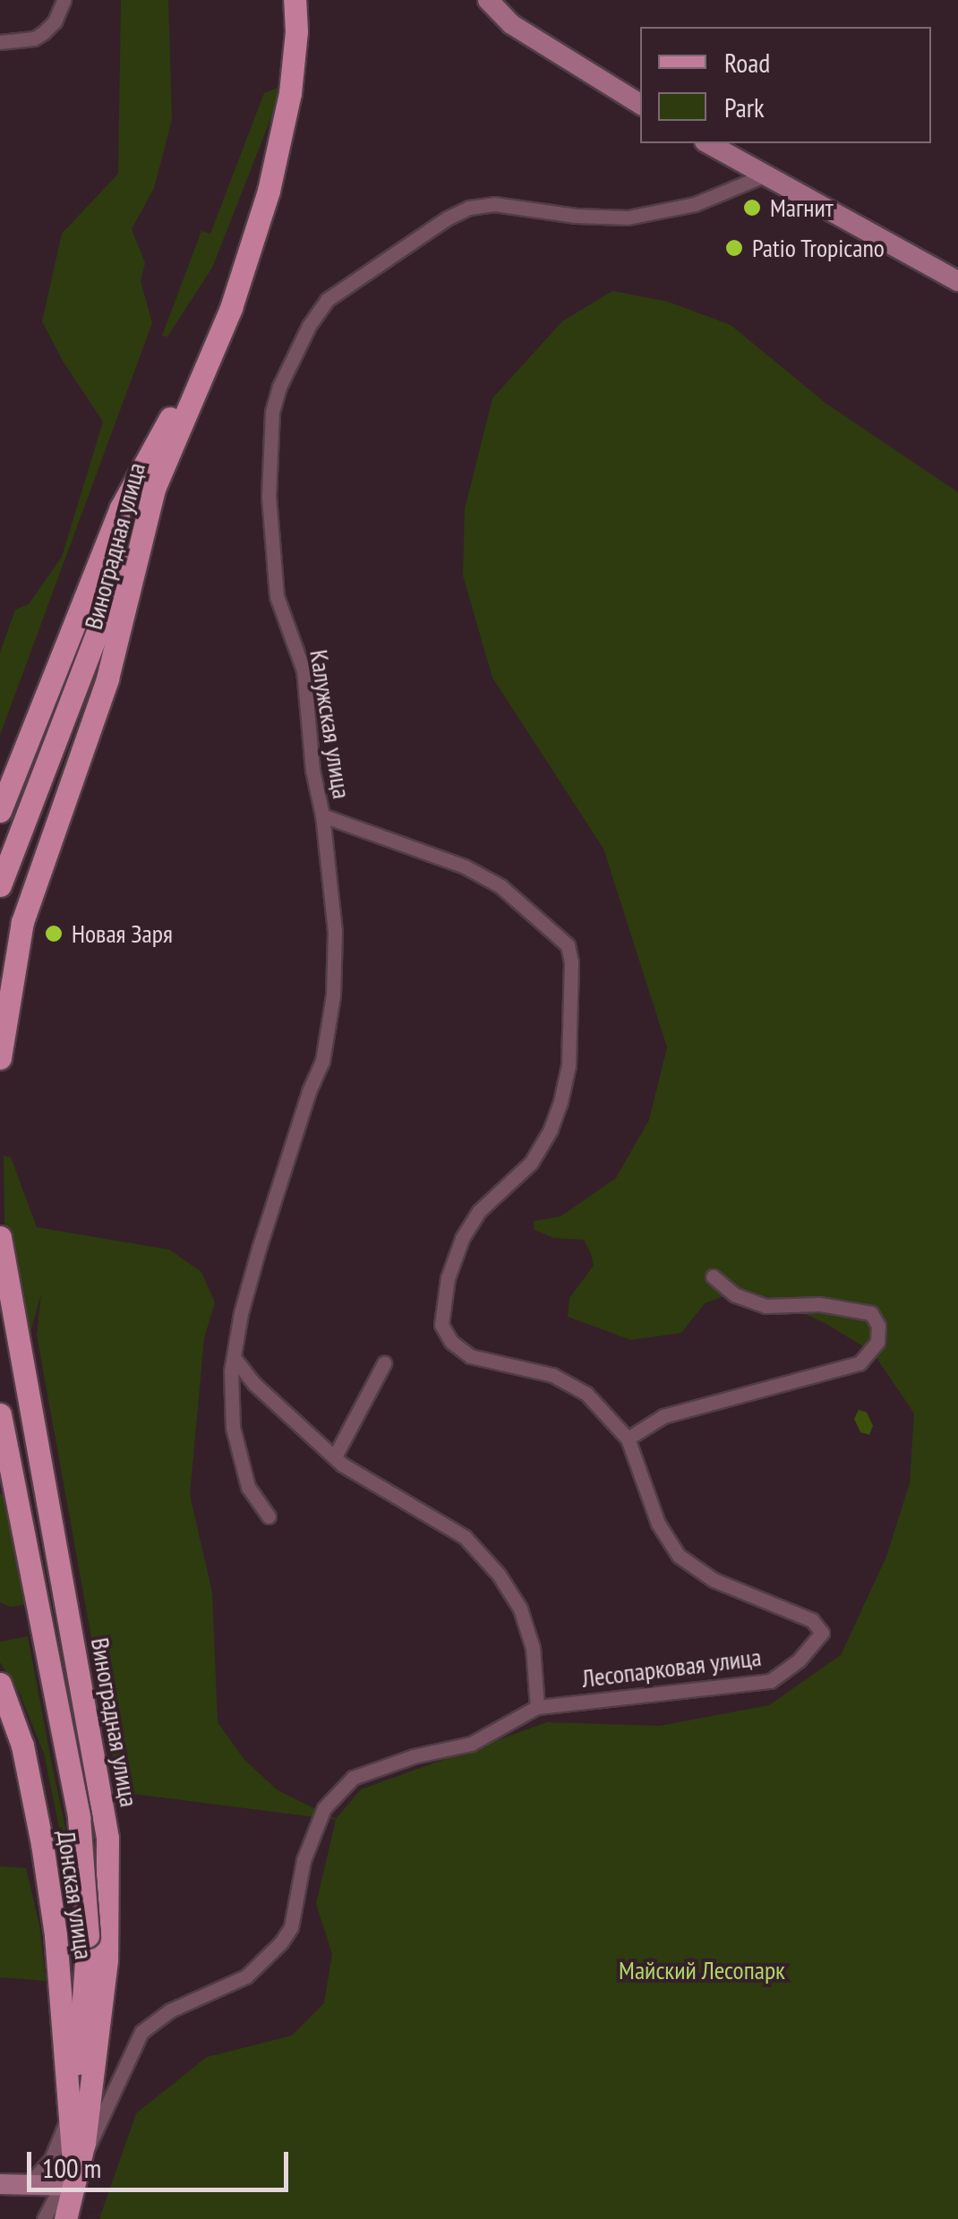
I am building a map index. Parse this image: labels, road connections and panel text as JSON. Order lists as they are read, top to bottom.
{
  "streets": {
    "main road": ["Виноградная улица", "Донская улица"],
    "street": ["Калужская улица", "Лесопарковая улица"]
  },
  "crossings": [
    ["Виноградная улица", "Донская улица"],
    ["Калужская улица", "Лесопарковая улица"]
  ],
  "parks": ["Майский Лесопарк"],
  "places": ["Магнит", "Patio Tropicano", "Новая Заря"],
  "legend": ["Road", "Park"],
  "scale_bar": "100 m"
}
